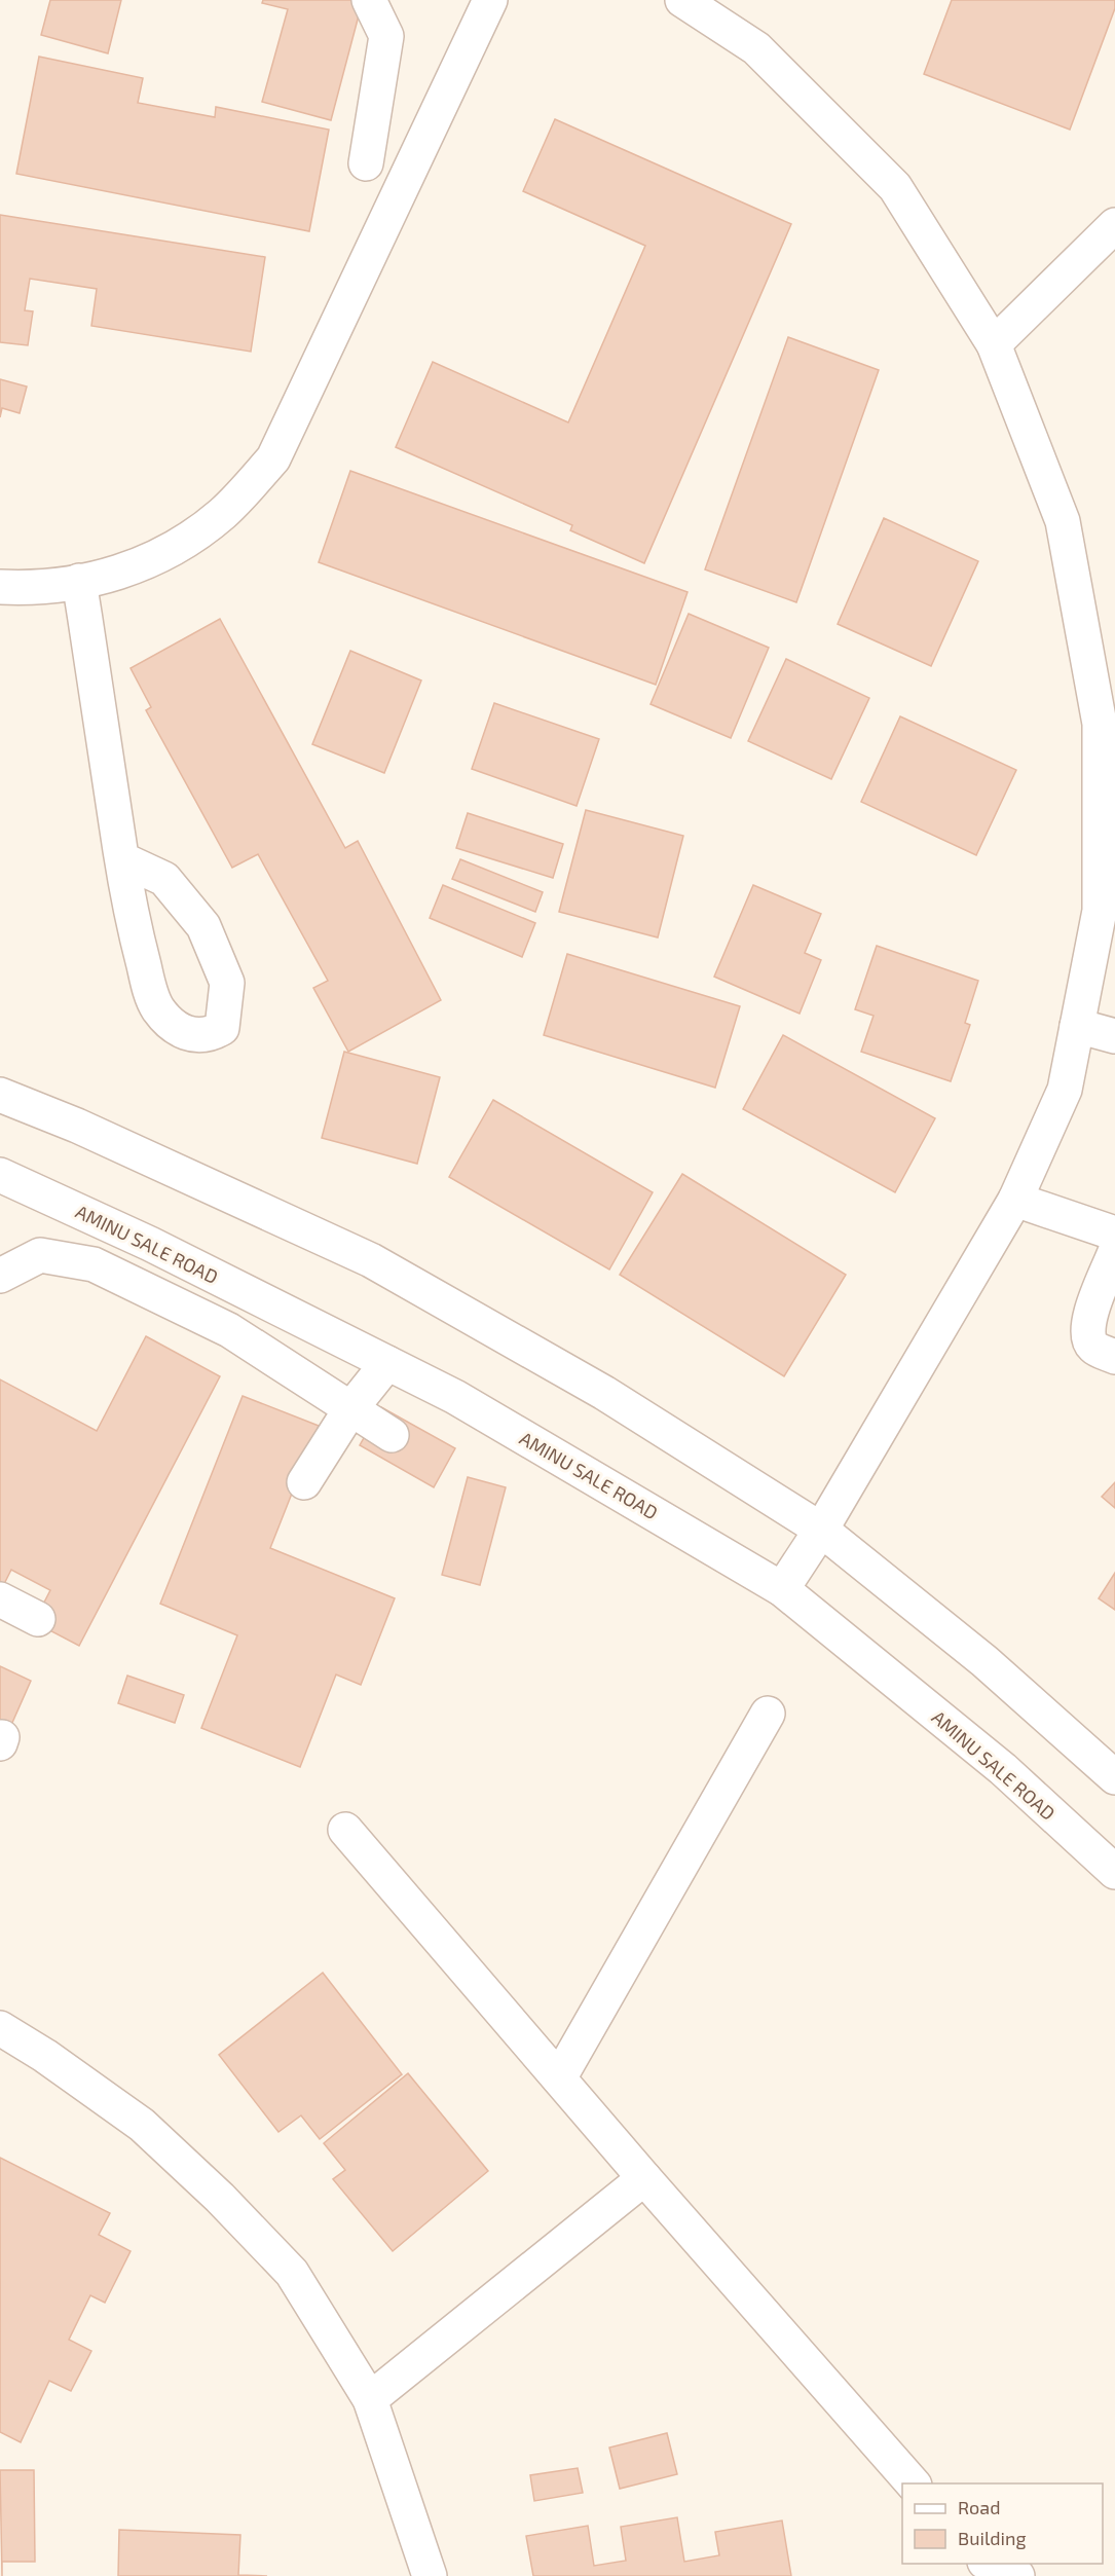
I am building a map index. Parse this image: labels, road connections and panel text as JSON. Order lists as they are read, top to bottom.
{
  "streets": {
    "street": ["AMINU SALE ROAD"]
  },
  "legend": ["Road", "Building"]
}
